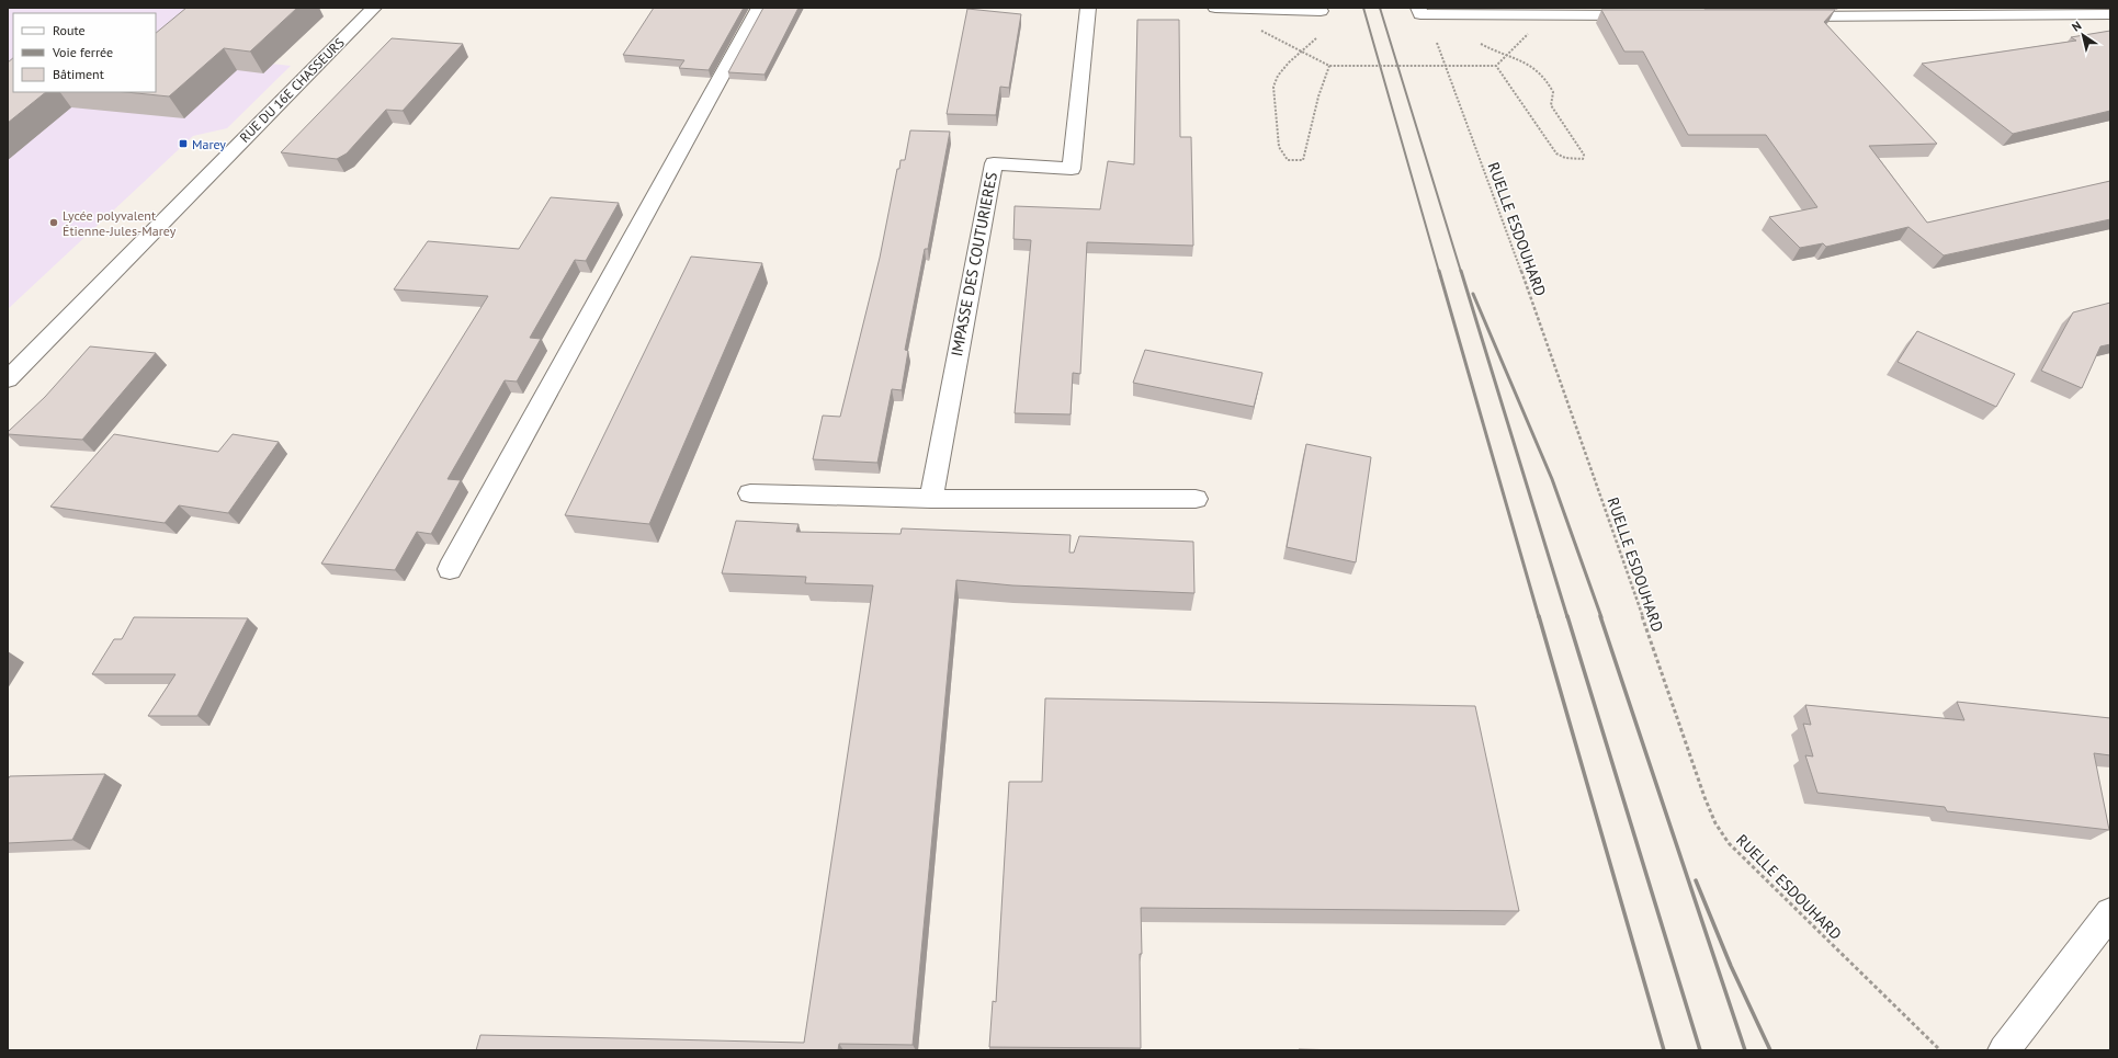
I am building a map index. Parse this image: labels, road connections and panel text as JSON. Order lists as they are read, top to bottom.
{
  "streets": {
    "street": ["RUE DU 16E CHASSEURS", "IMPASSE DES COUTURIERES"],
    "path": ["RUELLE ESDOUHARD"]
  },
  "places": {
    "transit": ["Marey"],
    "other": ["Lycée polyvalent Étienne-Jules-Marey"]
  },
  "legend": ["Route", "Voie ferrée", "Bâtiment"],
  "north": "top left"
}
